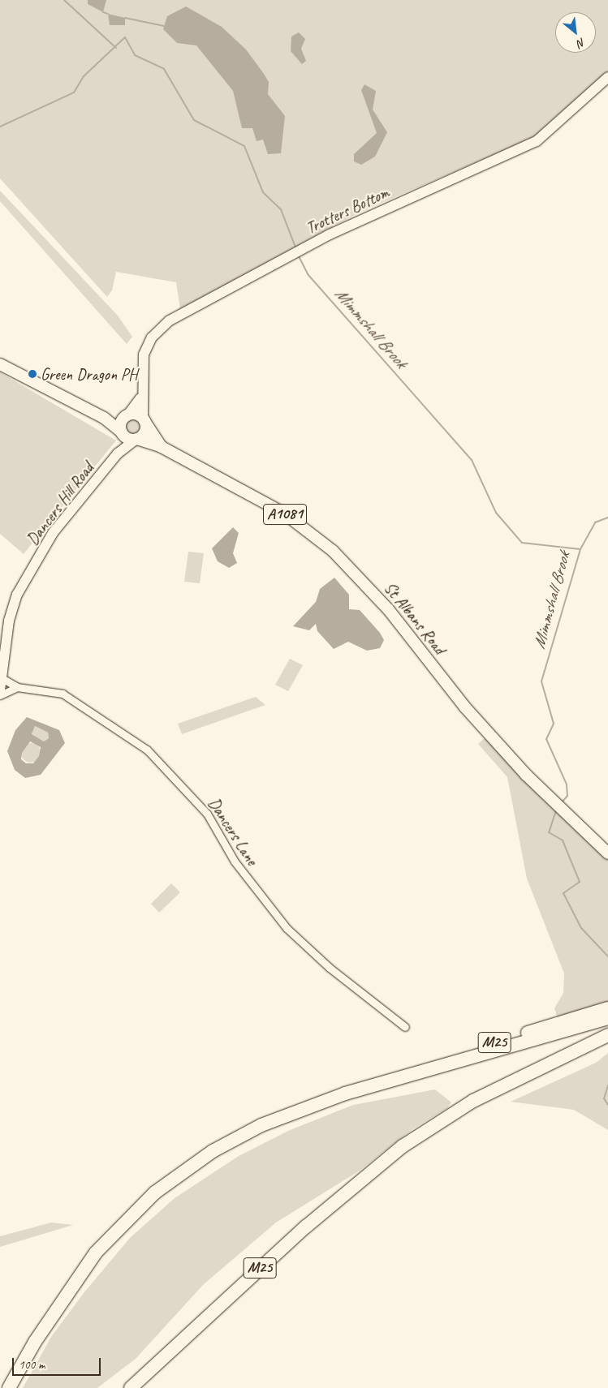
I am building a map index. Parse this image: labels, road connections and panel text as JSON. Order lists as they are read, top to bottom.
{
  "streets": {
    "highway": ["M25"],
    "main road": ["A1081", "St Albans Road"],
    "street": ["Trotters Bottom", "Dancers Hill Road", "Dancers Lane"]
  },
  "crossings": [
    ["Trotters Bottom", "Dancers Hill Road"],
    ["Trotters Bottom", "St Albans Road"],
    ["Dancers Hill Road", "St Albans Road"],
    ["Dancers Hill Road", "Dancers Lane"]
  ],
  "water": ["Mimmshall Brook"],
  "places": ["Green Dragon PH"],
  "scale_bar": "100 m",
  "north": "bottom right"
}
